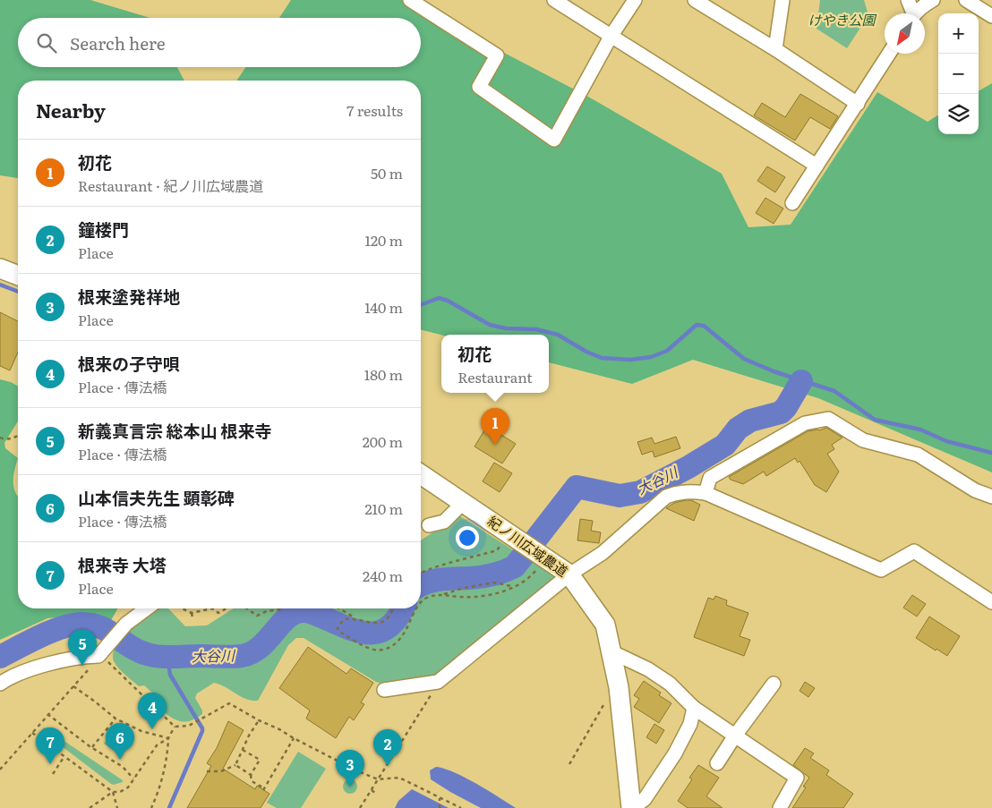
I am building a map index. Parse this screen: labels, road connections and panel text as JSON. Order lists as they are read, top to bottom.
{
  "streets": {
    "street": ["紀ノ川広域農道"]
  },
  "water": ["大谷川"],
  "parks": ["けやき公園"],
  "north": "bottom left",
  "page": {
    "map_buttons": ["+", "−"],
    "search": "Search here",
    "heading": ["Nearby", "7 results"],
    "list": [
      {
        "mark": "1",
        "name": "初花",
        "note": "Restaurant · 紀ノ川広域農道",
        "value": "50 m"
      },
      {
        "mark": "2",
        "name": "鐘楼門",
        "note": "Place",
        "value": "120 m"
      },
      {
        "mark": "3",
        "name": "根来塗発祥地",
        "note": "Place",
        "value": "140 m"
      },
      {
        "mark": "4",
        "name": "根来の子守唄",
        "note": "Place · 傳法橋",
        "value": "180 m"
      },
      {
        "mark": "5",
        "name": "新義真言宗 総本山 根来寺",
        "note": "Place · 傳法橋",
        "value": "200 m"
      },
      {
        "mark": "6",
        "name": "山本信夫先生 顕彰碑",
        "note": "Place · 傳法橋",
        "value": "210 m"
      },
      {
        "mark": "7",
        "name": "根来寺 大塔",
        "note": "Place",
        "value": "240 m"
      }
    ],
    "popup": ["初花", "Restaurant"],
    "pins": [
      "1",
      "5",
      "4",
      "6",
      "7",
      "2",
      "3"
    ]
  }
}
